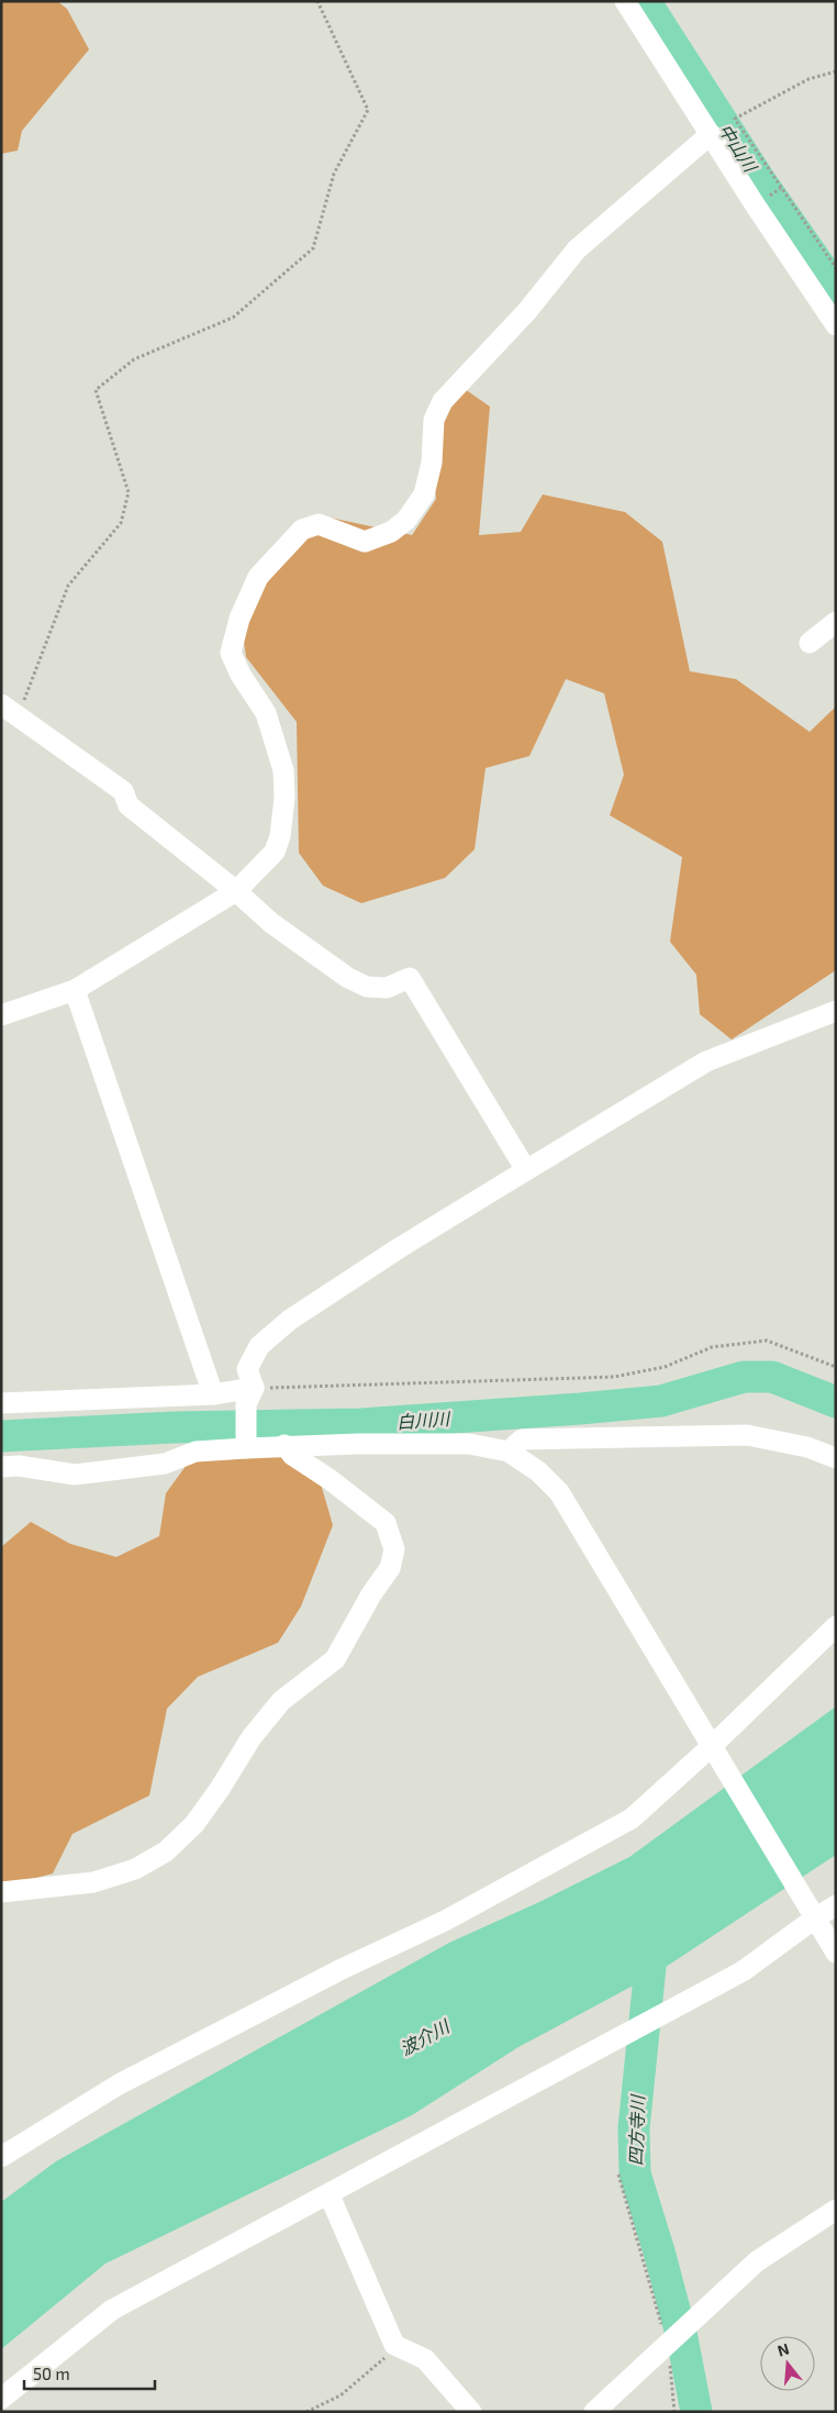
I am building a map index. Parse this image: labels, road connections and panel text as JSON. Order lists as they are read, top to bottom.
{
  "water": [
    "中山川",
    "白川川",
    "波介川",
    "四方寺川"
  ],
  "scale_bar": "50 m",
  "north": "top"
}
